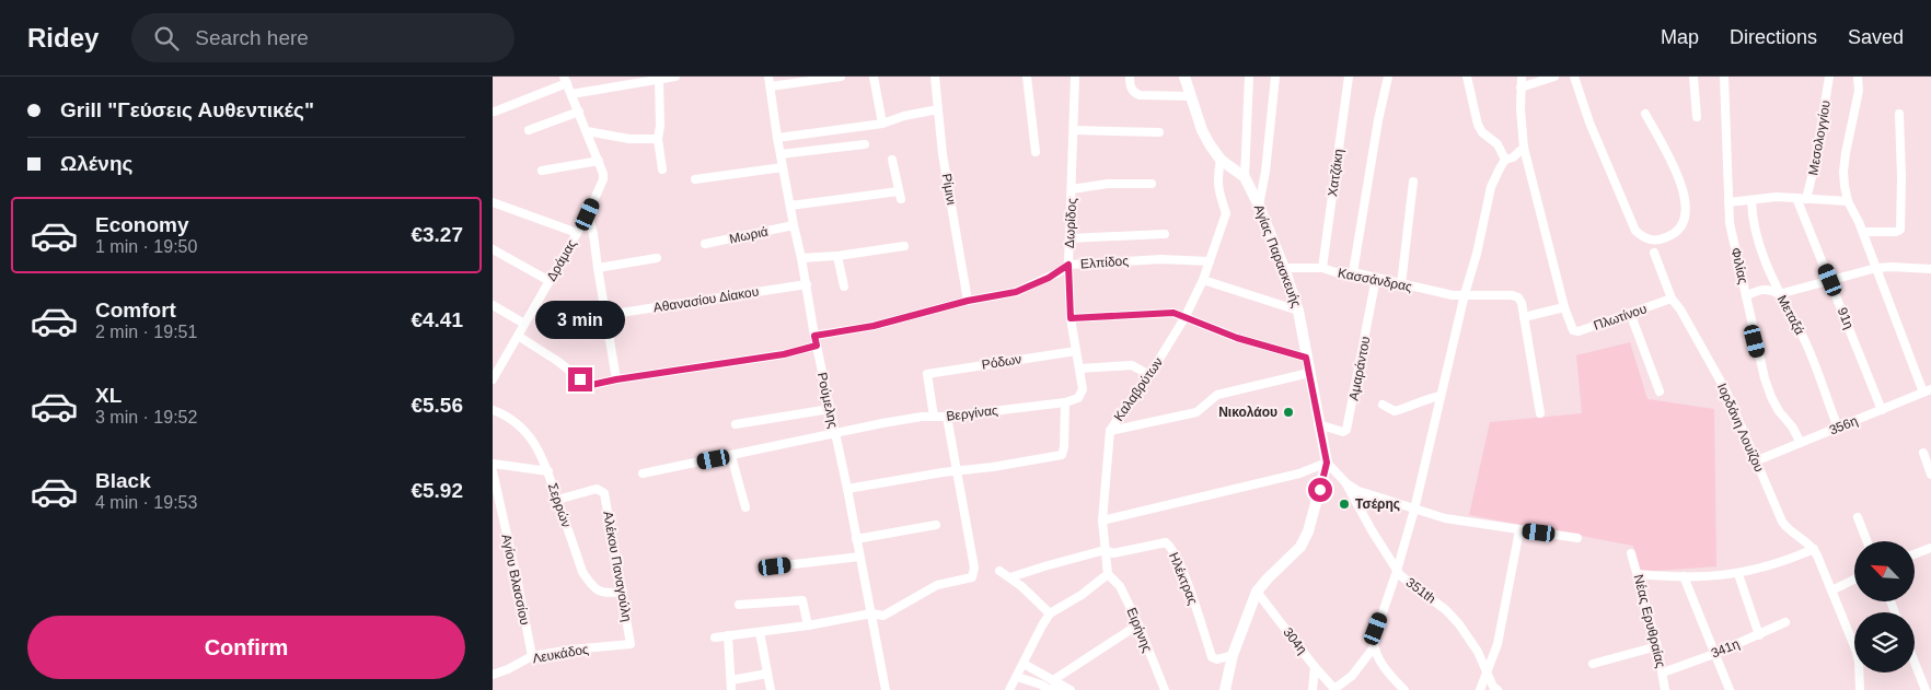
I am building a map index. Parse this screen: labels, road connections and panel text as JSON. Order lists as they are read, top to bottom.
{
  "streets": {
    "street": [
      "Μεσολογγίου",
      "Χατζάκη",
      "Ρίμινι",
      "Δωρίδος",
      "Μωριά",
      "Αγίας Παρασκευής",
      "Δράμας",
      "Ελπίδος",
      "Φιλίας",
      "Κασσάνδρας",
      "Αθανασίου Δίακου",
      "Μεταξά",
      "Πλωτίνου",
      "91η",
      "Ρόδων",
      "Αμαράντου",
      "Καλαβρύτων",
      "Ρούμελης",
      "Βεργίνας",
      "356η",
      "Ιορδάνη Λουίζου",
      "Σερρών",
      "Αλέκου Παναγούλη",
      "Ηλέκτρας",
      "Αγίου Βλασσίου",
      "351th",
      "Νέας Ερυθραίας",
      "Ειρήνης",
      "304η",
      "341η",
      "Λευκάδος"
    ]
  },
  "crossings": [
    ["Χατζάκη", "Κασσάνδρας"],
    ["Ρίμινι", "Ελπίδος"],
    ["Δωρίδος", "Ελπίδος"],
    ["Δωρίδος", "Ρόδων"],
    ["Μωριά", "Ρούμελης"],
    ["Αγίας Παρασκευής", "Κασσάνδρας"],
    ["Αγίας Παρασκευής", "Αμαράντου"],
    ["Αγίας Παρασκευής", "Καλαβρύτων"],
    ["Αγίας Παρασκευής", "Ηλέκτρας"],
    ["Αγίας Παρασκευής", "351th"],
    ["Αγίας Παρασκευής", "304η"],
    ["Ελπίδος", "Καλαβρύτων"],
    ["Ελπίδος", "Ρούμελης"],
    ["Φιλίας", "356η"],
    ["Κασσάνδρας", "Αμαράντου"],
    ["Αθανασίου Δίακου", "Ρούμελης"],
    ["Μεταξά", "356η"],
    ["Πλωτίνου", "Ιορδάνη Λουίζου"],
    ["91η", "356η"],
    ["Ρόδων", "Βεργίνας"],
    ["Καλαβρύτων", "Ηλέκτρας"],
    ["Καλαβρύτων", "Ειρήνης"],
    ["Ρούμελης", "Βεργίνας"],
    ["356η", "Ιορδάνη Λουίζου"],
    ["Σερρών", "Αλέκου Παναγούλη"],
    ["Αλέκου Παναγούλη", "Λευκάδος"],
    ["Αγίου Βλασσίου", "Λευκάδος"],
    ["Νέας Ερυθραίας", "341η"]
  ],
  "places": ["Νικολάου", "Τσέρης"],
  "north": "top left",
  "page": {
    "header": "Ridey",
    "search": "Search here",
    "nav": ["Map", "Directions", "Saved"],
    "banner": ["Grill \"Γεύσεις Αυθεντικές\"", "Ωλένης"],
    "list": [
      {
        "name": "Economy",
        "note": "1 min · 19:50",
        "value": "€3.27"
      },
      {
        "name": "Comfort",
        "note": "2 min · 19:51",
        "value": "€4.41"
      },
      {
        "name": "XL",
        "note": "3 min · 19:52",
        "value": "€5.56"
      },
      {
        "name": "Black",
        "note": "4 min · 19:53",
        "value": "€5.92"
      }
    ],
    "bubble": "3 min",
    "buttons": "Confirm"
  }
}
